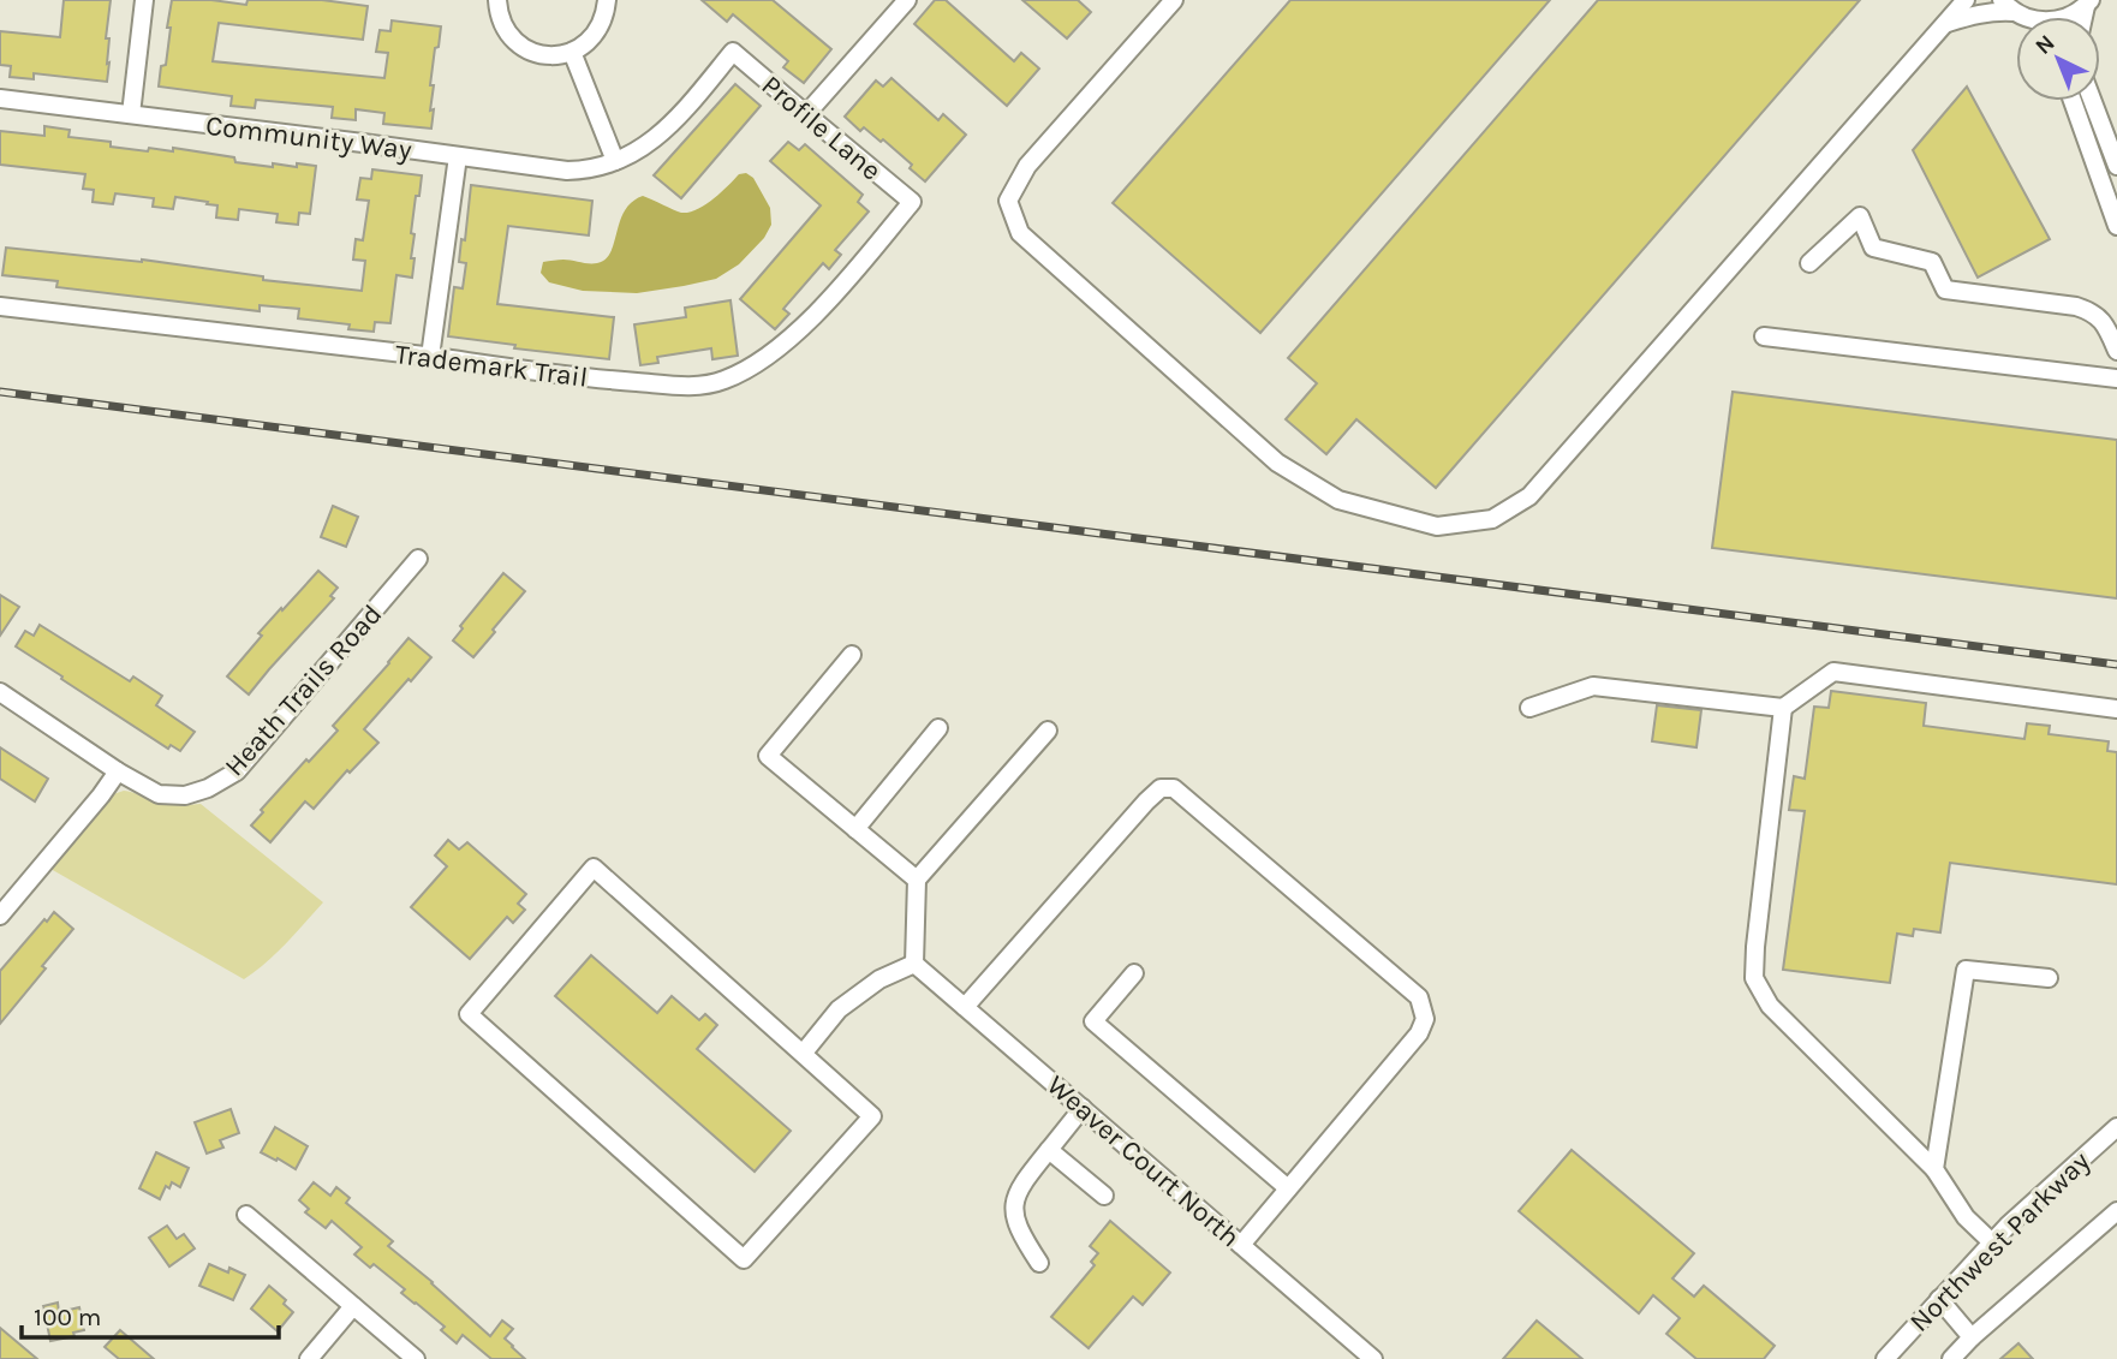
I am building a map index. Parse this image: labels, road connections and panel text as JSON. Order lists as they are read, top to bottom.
{
  "streets": {
    "street": [
      "Profile Lane",
      "Community Way",
      "Trademark Trail",
      "Heath Trails Road",
      "Weaver Court North",
      "Northwest Parkway"
    ]
  },
  "crossings": [
    ["Profile Lane", "Community Way"],
    ["Profile Lane", "Trademark Trail"]
  ],
  "scale_bar": "100 m",
  "north": "top left"
}
